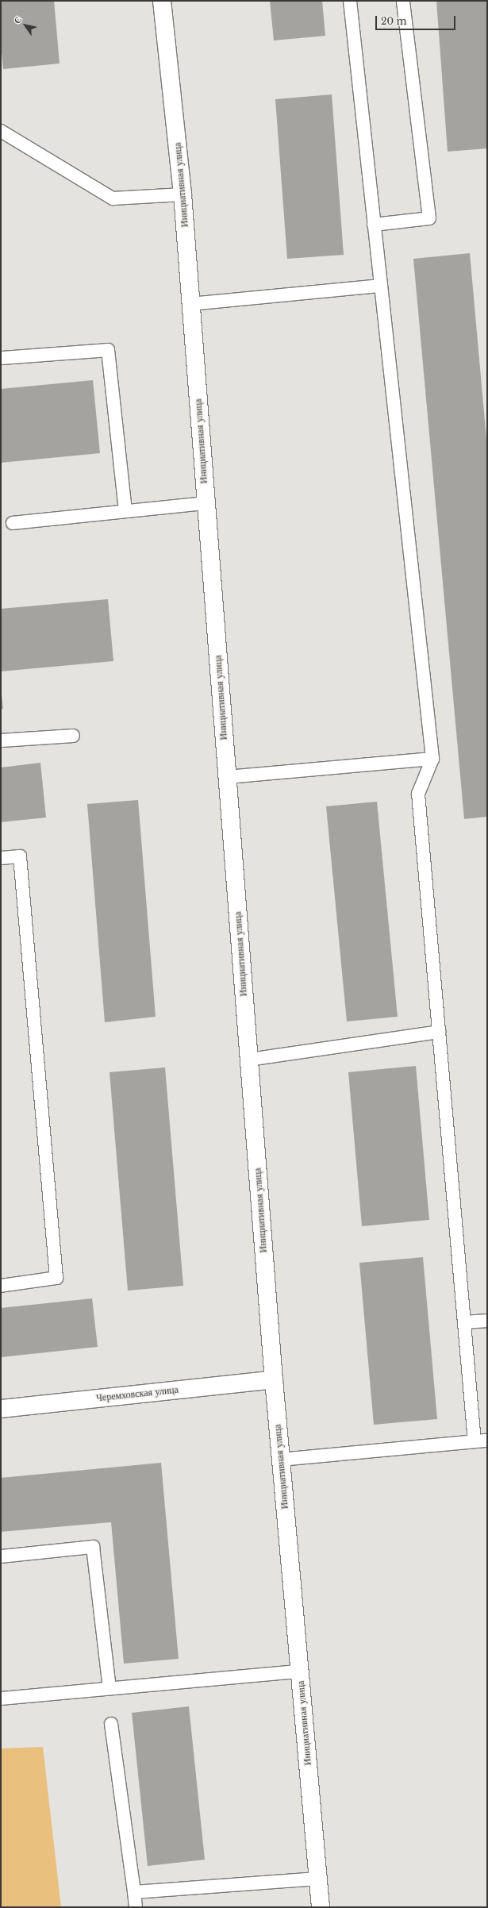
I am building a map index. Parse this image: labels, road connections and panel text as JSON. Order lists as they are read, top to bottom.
{
  "streets": {
    "main road": ["Инициативная улица", "Черемховская улица"]
  },
  "crossings": [
    ["Инициативная улица", "Черемховская улица"]
  ],
  "scale_bar": "20 m",
  "north": "top left"
}
